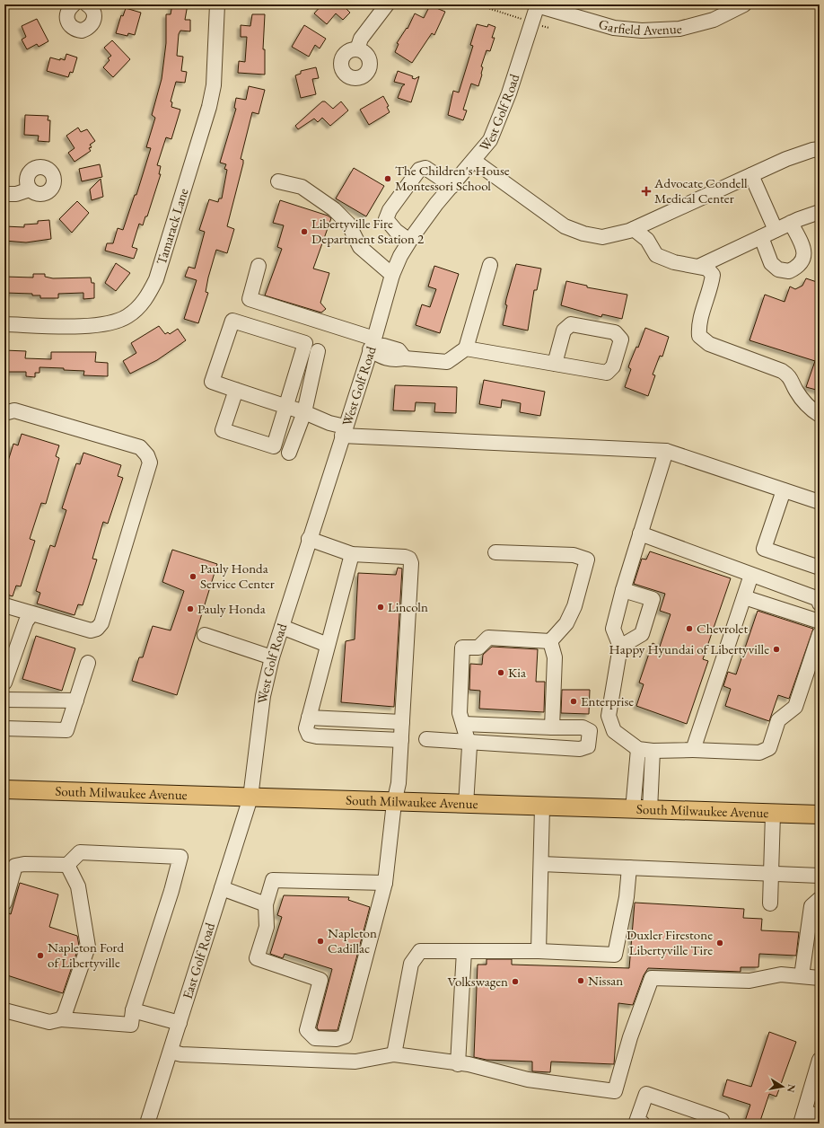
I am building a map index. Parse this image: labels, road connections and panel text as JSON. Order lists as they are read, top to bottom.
{
  "streets": {
    "main road": ["South Milwaukee Avenue"],
    "street": [
      "Garfield Avenue",
      "West Golf Road",
      "Tamarack Lane",
      "East Golf Road"
    ]
  },
  "crossings": [
    ["Garfield Avenue", "West Golf Road"],
    ["West Golf Road", "South Milwaukee Avenue"],
    ["West Golf Road", "East Golf Road"],
    ["South Milwaukee Avenue", "East Golf Road"]
  ],
  "places": {
    "other": [
      "The Children's House Montessori School",
      "Libertyville Fire Department Station 2",
      "Pauly Honda Service Center",
      "Lincoln",
      "Pauly Honda",
      "Chevrolet",
      "Happy Hyundai of Libertyville",
      "Kia",
      "Enterprise",
      "Napleton Cadillac",
      "Duxler Firestone Libertyville Tire",
      "Napleton Ford of Libertyville",
      "Nissan",
      "Volkswagen"
    ],
    "health": ["Advocate Condell Medical Center"]
  },
  "north": "right"
}
